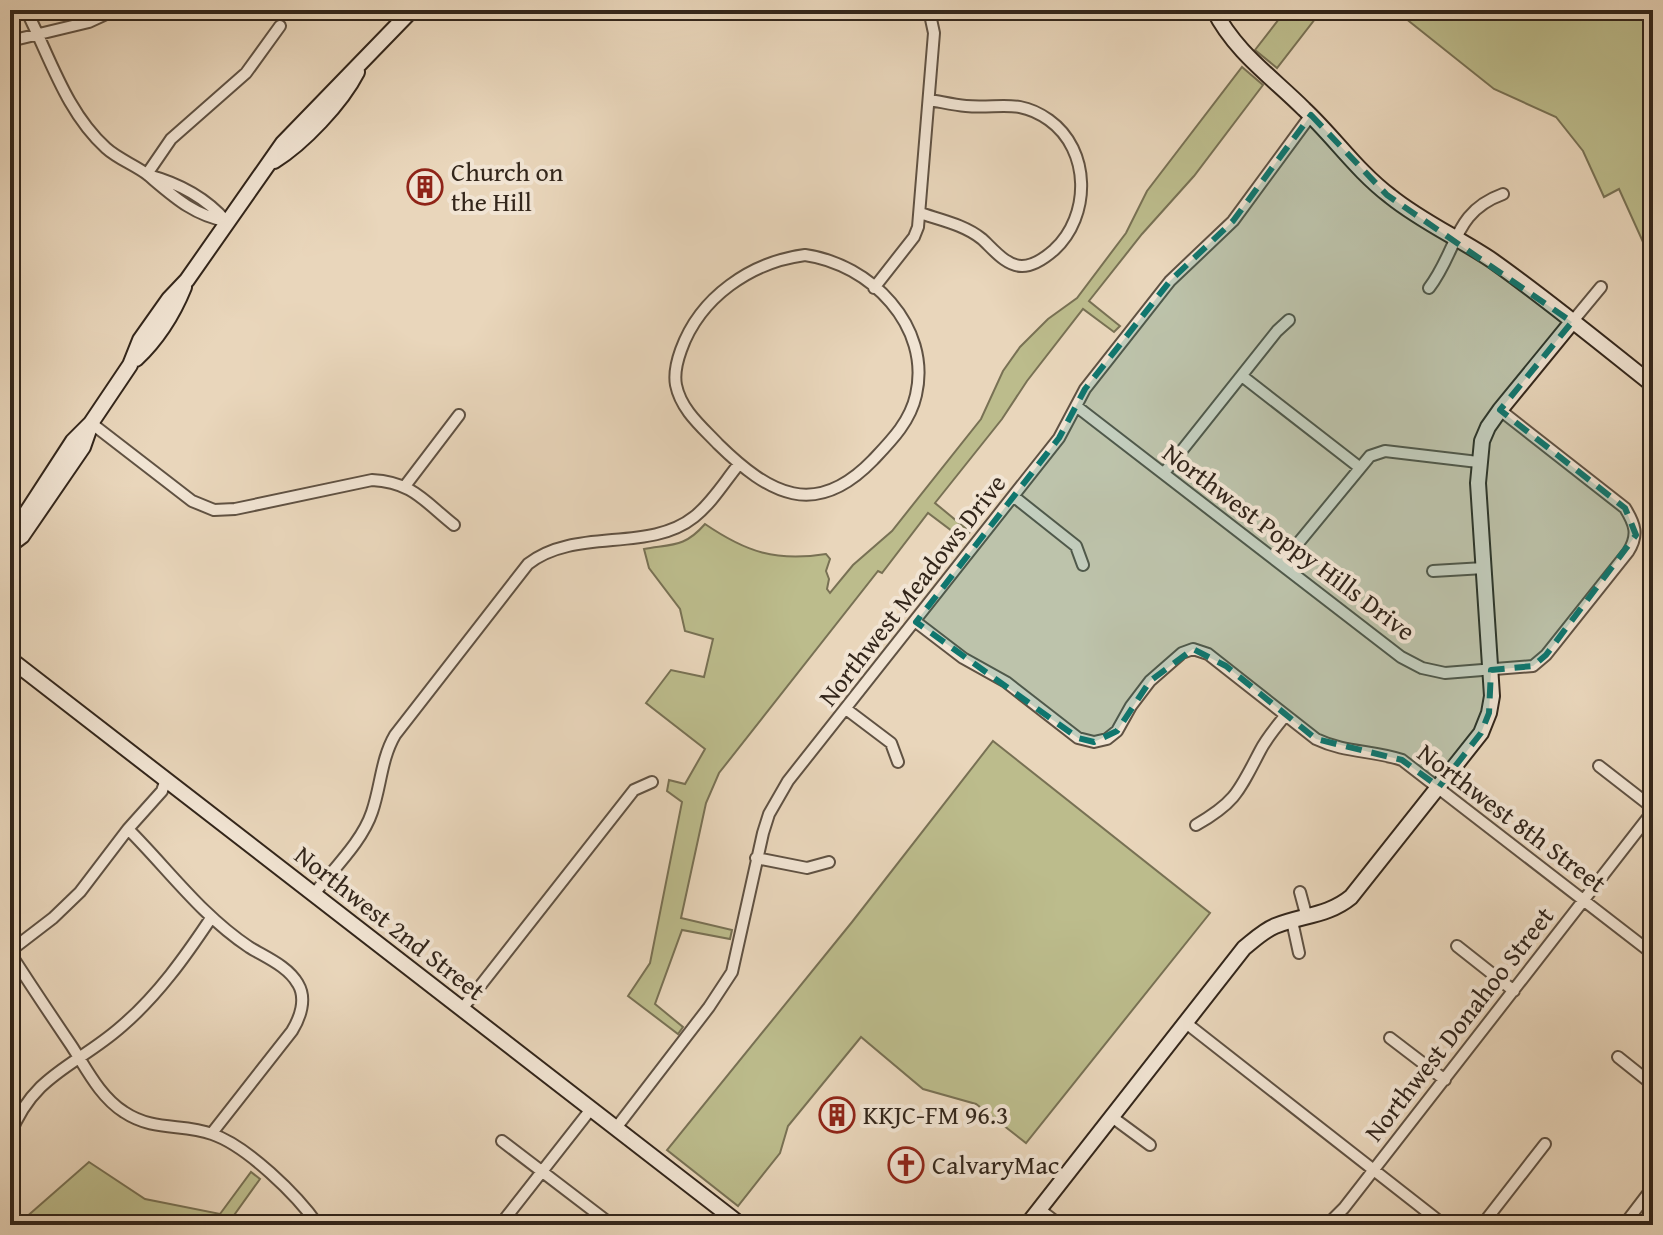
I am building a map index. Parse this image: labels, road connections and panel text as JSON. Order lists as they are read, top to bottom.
{
  "streets": {
    "main road": ["Northwest 2nd Street"],
    "street": [
      "Northwest Poppy Hills Drive",
      "Northwest Meadows Drive",
      "Northwest 8th Street",
      "Northwest Donahoo Street"
    ]
  },
  "crossings": [
    ["Northwest Poppy Hills Drive", "Northwest Meadows Drive"],
    ["Northwest Meadows Drive", "Northwest 8th Street"],
    ["Northwest Meadows Drive", "Northwest 2nd Street"],
    ["Northwest 8th Street", "Northwest Donahoo Street"]
  ],
  "places": {
    "building": ["Church on the Hill", "KKJC-FM 96.3"],
    "church": ["CalvaryMac"]
  }
}
